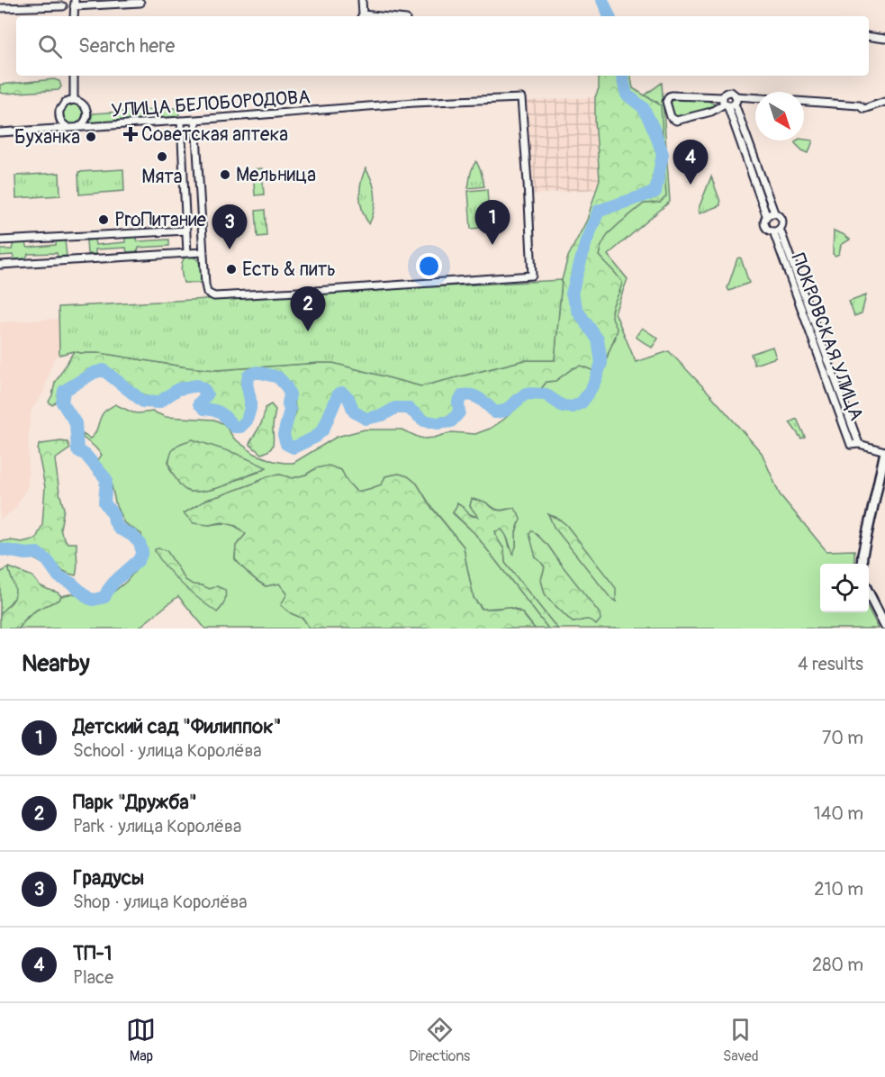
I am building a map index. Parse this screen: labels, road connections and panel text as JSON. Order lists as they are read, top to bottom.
{
  "streets": {
    "street": ["УЛИЦА БЕЛОБОРОДОВА", "ПОКРОВСКАЯ УЛИЦА"]
  },
  "places": {
    "health": ["Советская аптека"],
    "other": [
      "Буханка",
      "Мята",
      "Мельница",
      "ProПитание",
      "Есть & пить"
    ]
  },
  "north": "bottom right",
  "page": {
    "search": "Search here",
    "pins": [
      "4",
      "1",
      "3",
      "2"
    ],
    "heading": ["Nearby", "4 results"],
    "list": [
      {
        "mark": "1",
        "name": "Детский сад \"Филиппок\"",
        "note": "School · улица Королёва",
        "value": "70 m"
      },
      {
        "mark": "2",
        "name": "Парк \"Дружба\"",
        "note": "Park · улица Королёва",
        "value": "140 m"
      },
      {
        "mark": "3",
        "name": "Градусы",
        "note": "Shop · улица Королёва",
        "value": "210 m"
      },
      {
        "mark": "4",
        "name": "ТП-1",
        "note": "Place",
        "value": "280 m"
      }
    ],
    "nav": ["Map", "Directions", "Saved"]
  }
}
